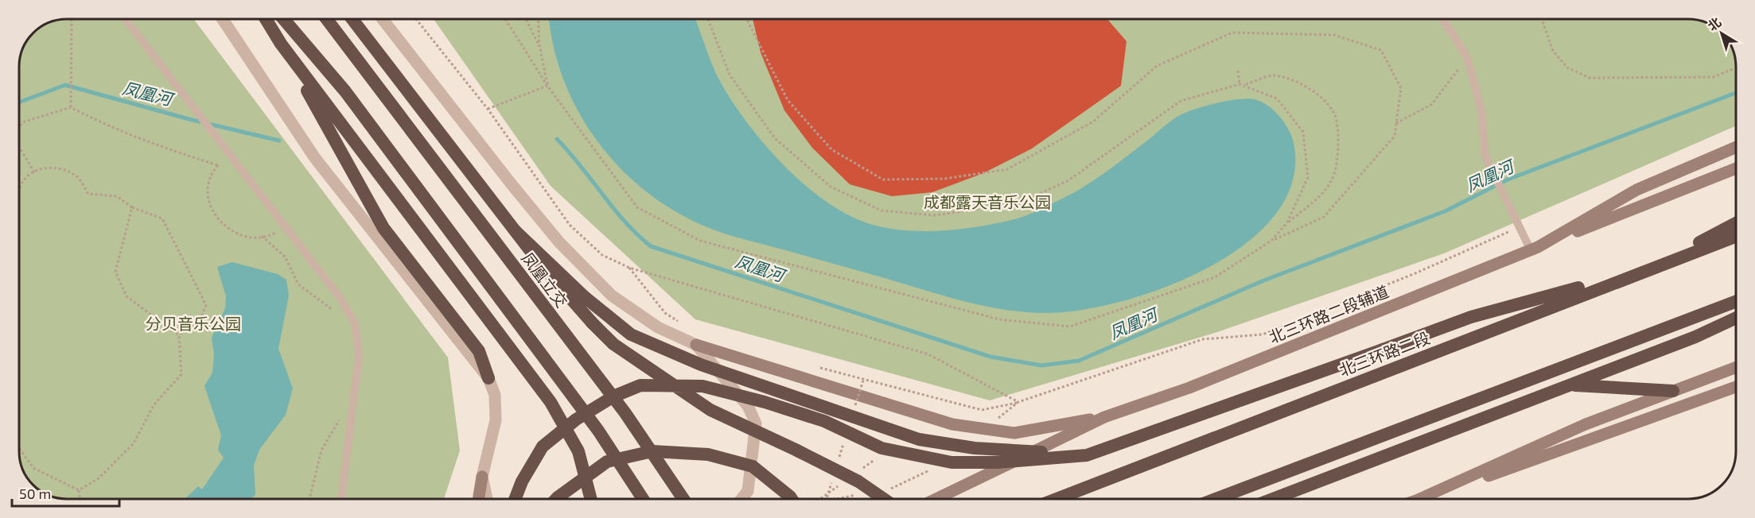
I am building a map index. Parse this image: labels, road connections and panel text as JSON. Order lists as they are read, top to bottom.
{
  "streets": {
    "highway": ["凤凰立交", "北三环路二段"],
    "main road": ["北三环路二段辅道"]
  },
  "water": ["凤凰河"],
  "parks": ["成都露天音乐公园", "分贝音乐公园"],
  "scale_bar": "50 m",
  "north": "top left"
}
